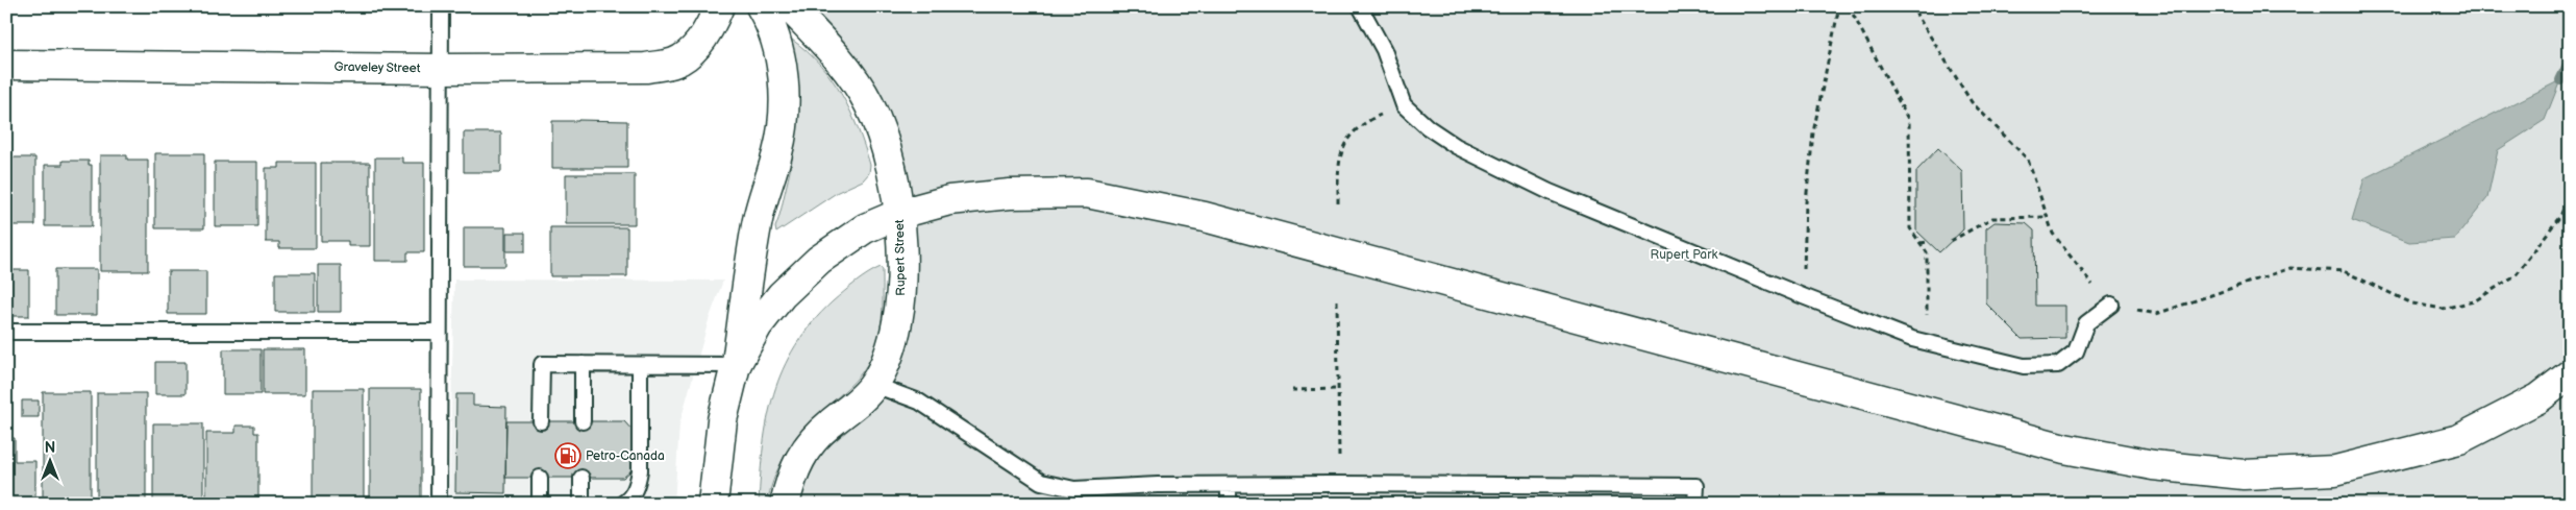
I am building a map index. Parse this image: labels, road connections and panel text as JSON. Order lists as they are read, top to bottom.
{
  "streets": {
    "main road": ["Graveley Street", "Rupert Street"]
  },
  "parks": ["Rupert Park"],
  "places": {
    "fuel station": ["Petro-Canada"]
  },
  "north": "top"
}
